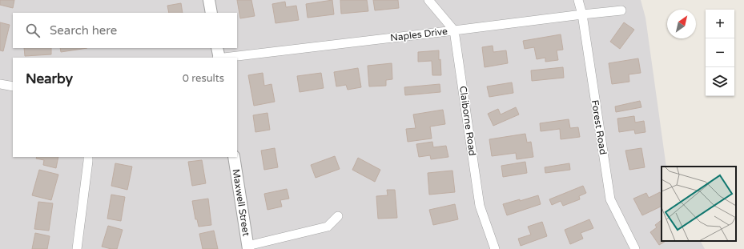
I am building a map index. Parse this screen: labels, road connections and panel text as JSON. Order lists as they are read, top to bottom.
{
  "streets": {
    "street": [
      "Naples Drive",
      "Claiborne Road",
      "Forest Road",
      "Maxwell Street"
    ]
  },
  "crossings": [
    ["Naples Drive", "Claiborne Road"],
    ["Naples Drive", "Forest Road"]
  ],
  "north": "top right",
  "page": {
    "map_buttons": ["+", "−"],
    "search": "Search here",
    "heading": ["Nearby", "0 results"]
  }
}
